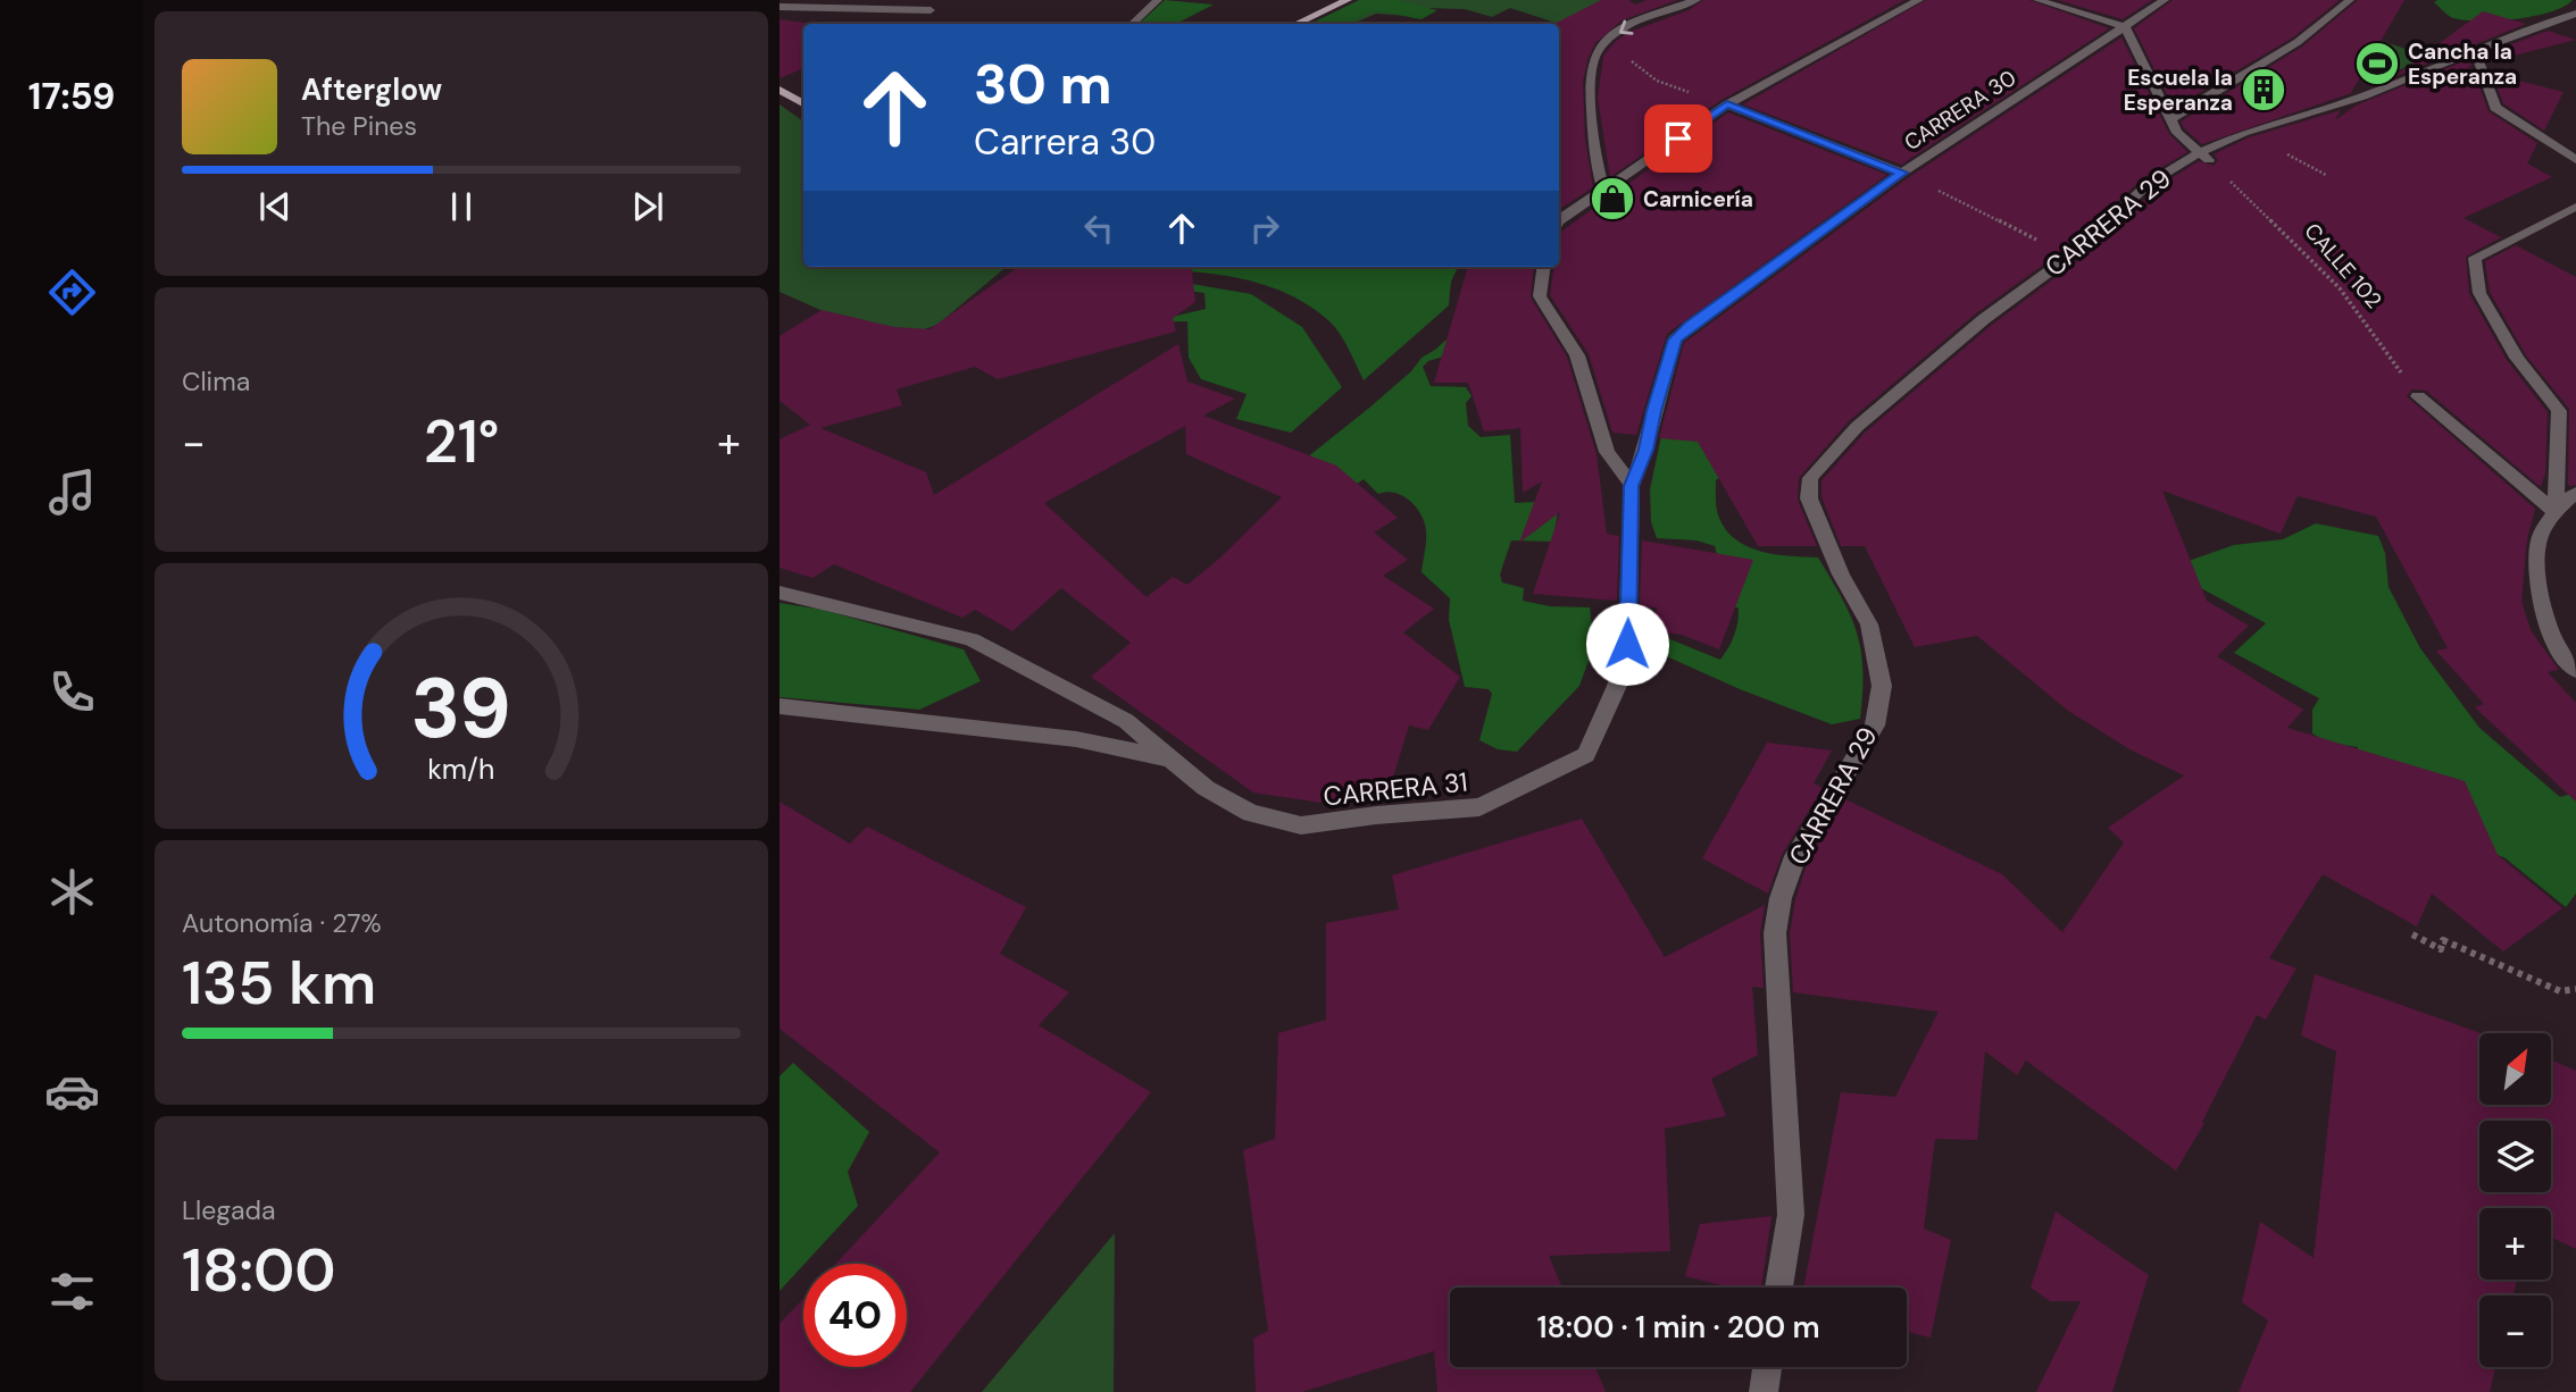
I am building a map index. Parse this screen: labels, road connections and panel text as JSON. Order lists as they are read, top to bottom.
{
  "streets": {
    "street": ["CARRERA 30", "CARRERA 29", "CARRERA 31"],
    "path": ["CALLE 102"]
  },
  "crossings": [
    ["CARRERA 30", "CARRERA 31"],
    ["CARRERA 29", "CALLE 102"]
  ],
  "places": {
    "sports": ["Cancha la Esperanza"],
    "building": ["Escuela la Esperanza"],
    "shop": ["Carnicería"]
  },
  "north": "top right",
  "page": {
    "tabs": "17:59",
    "turn": ["30 m", "Carrera 30"],
    "song": ["Afterglow", "The Pines"],
    "tile": [
      "Clima",
      ["Autonomía · 27%", "135 km"],
      ["Llegada", "18:00"]
    ],
    "heat": ["−", "21°", "+"],
    "map_buttons": ["+", "−"],
    "limit": "40",
    "trip": "18:00 · 1 min · 200 m",
    "gauge": ["39", "km/h"]
  }
}
